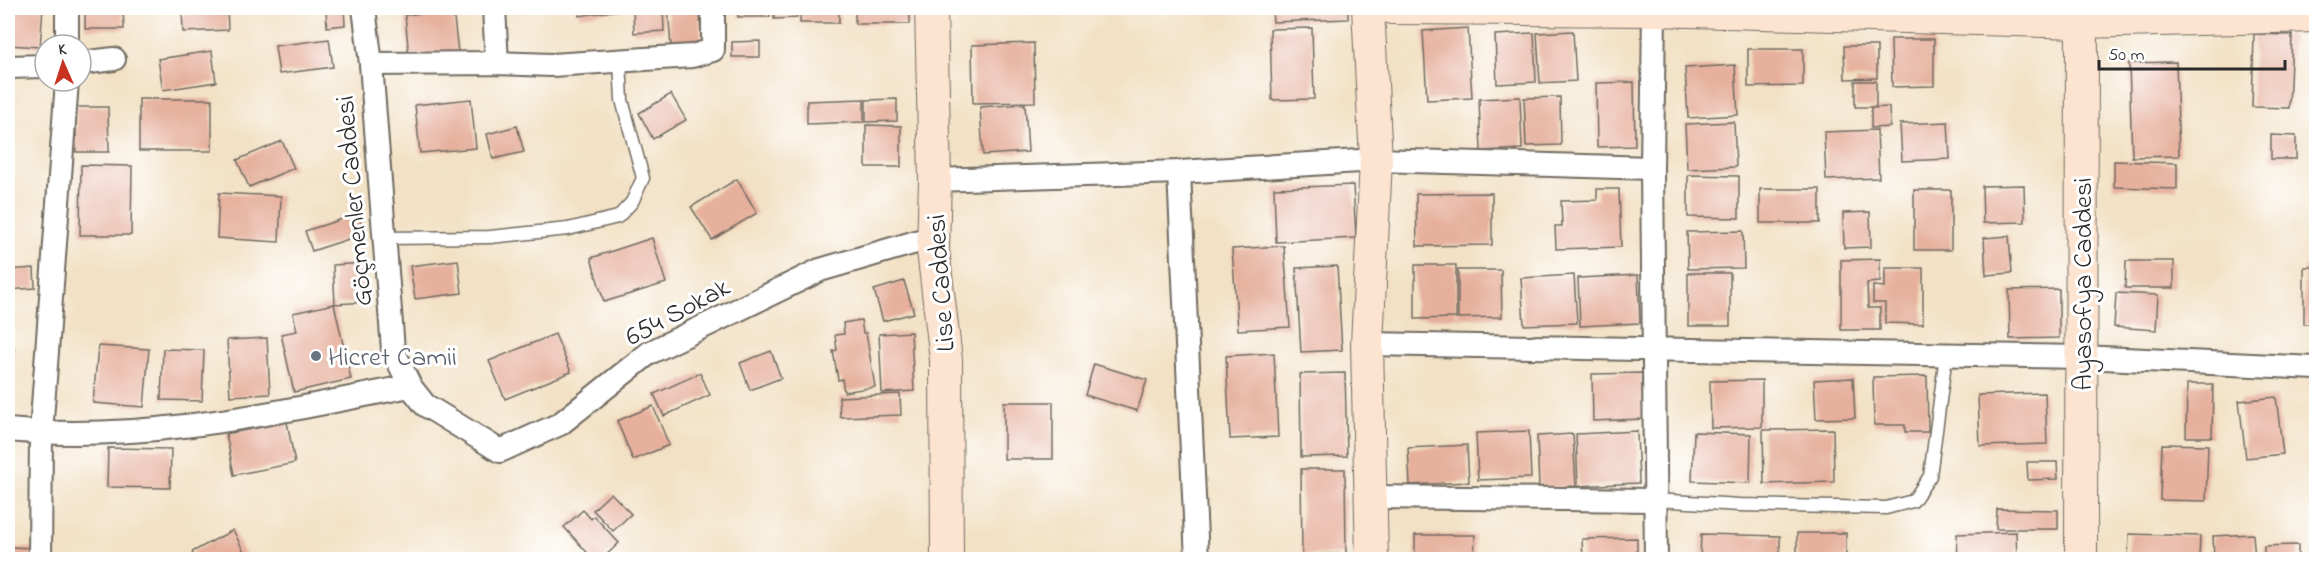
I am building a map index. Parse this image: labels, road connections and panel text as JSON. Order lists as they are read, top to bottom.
{
  "streets": {
    "street": [
      "Göçmenler Caddesi",
      "Lise Caddesi",
      "Ayasofya Caddesi",
      "654 Sokak"
    ]
  },
  "crossings": [
    ["Göçmenler Caddesi", "654 Sokak"],
    ["Lise Caddesi", "654 Sokak"]
  ],
  "places": ["Hicret Camii"],
  "scale_bar": "50 m",
  "north": "top"
}
